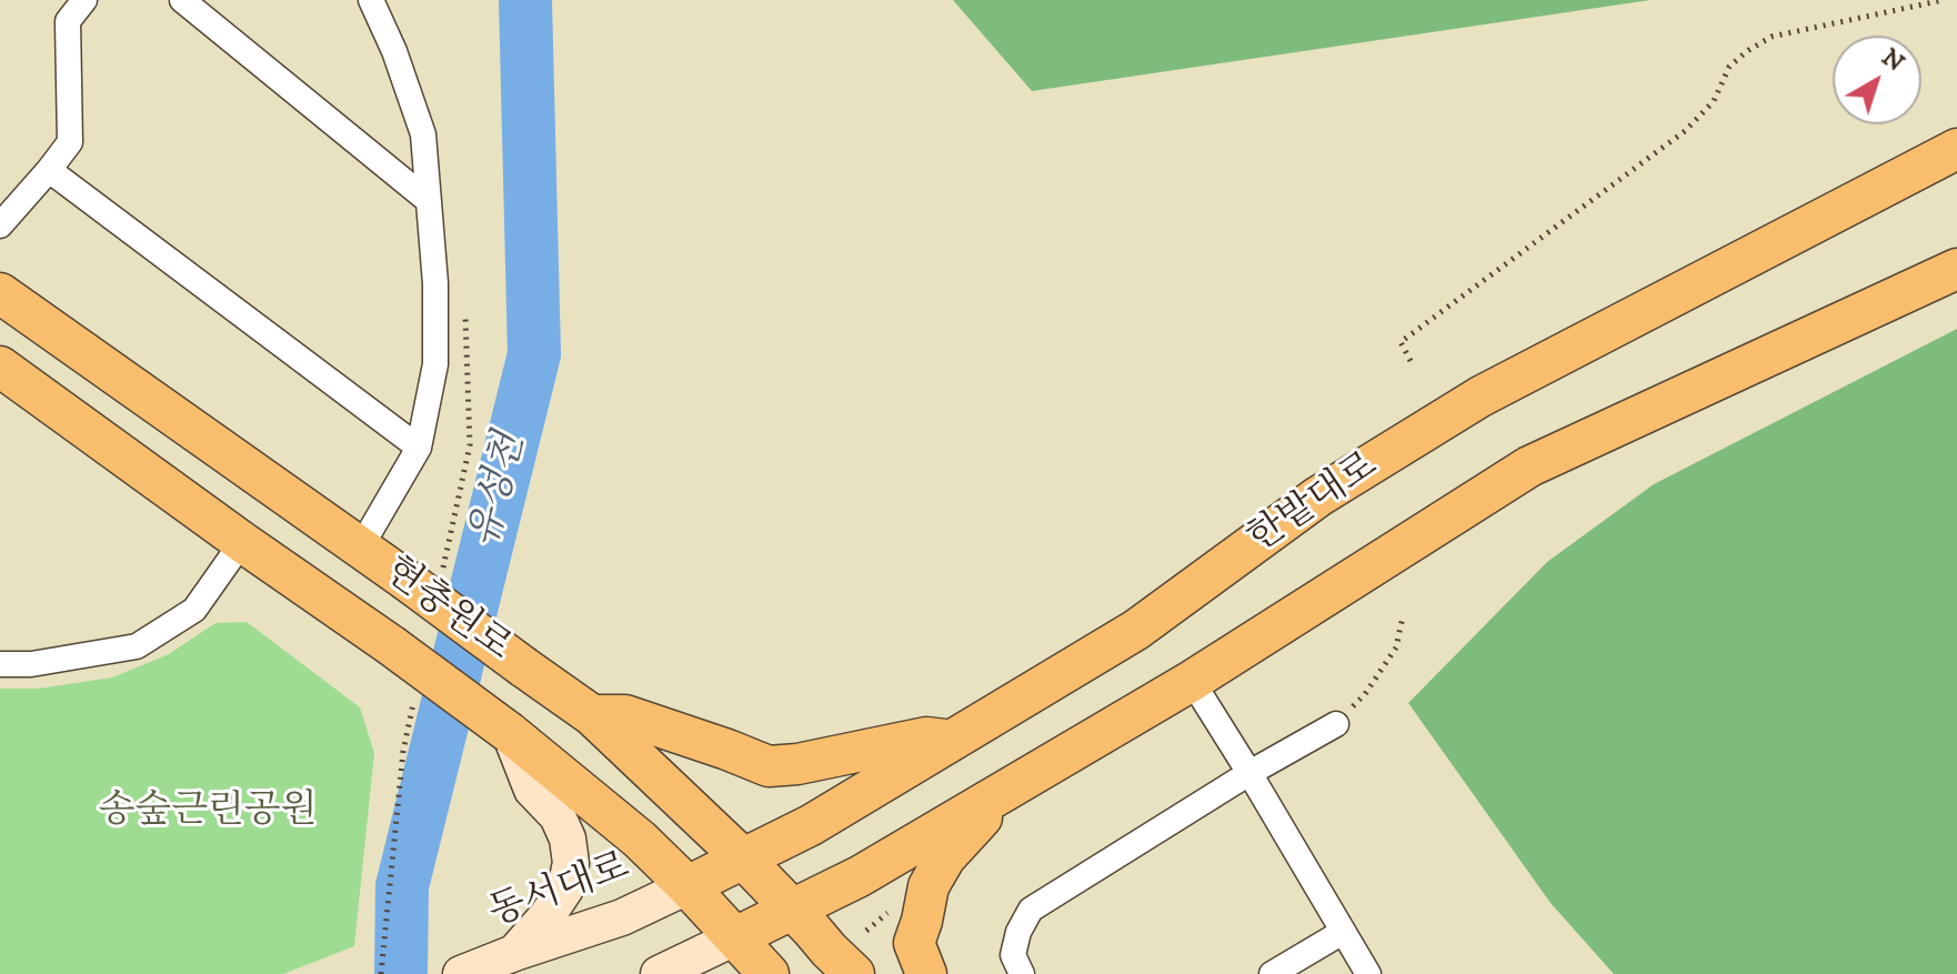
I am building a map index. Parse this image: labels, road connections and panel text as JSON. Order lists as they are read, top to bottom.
{
  "streets": {
    "main road": ["한밭대로", "현충원로"],
    "street": ["동서대로"]
  },
  "crossings": [
    ["한밭대로", "현충원로"],
    ["한밭대로", "동서대로"],
    ["현충원로", "동서대로"]
  ],
  "water": ["유성천"],
  "parks": ["송숲근린공원"],
  "north": "top right"
}
